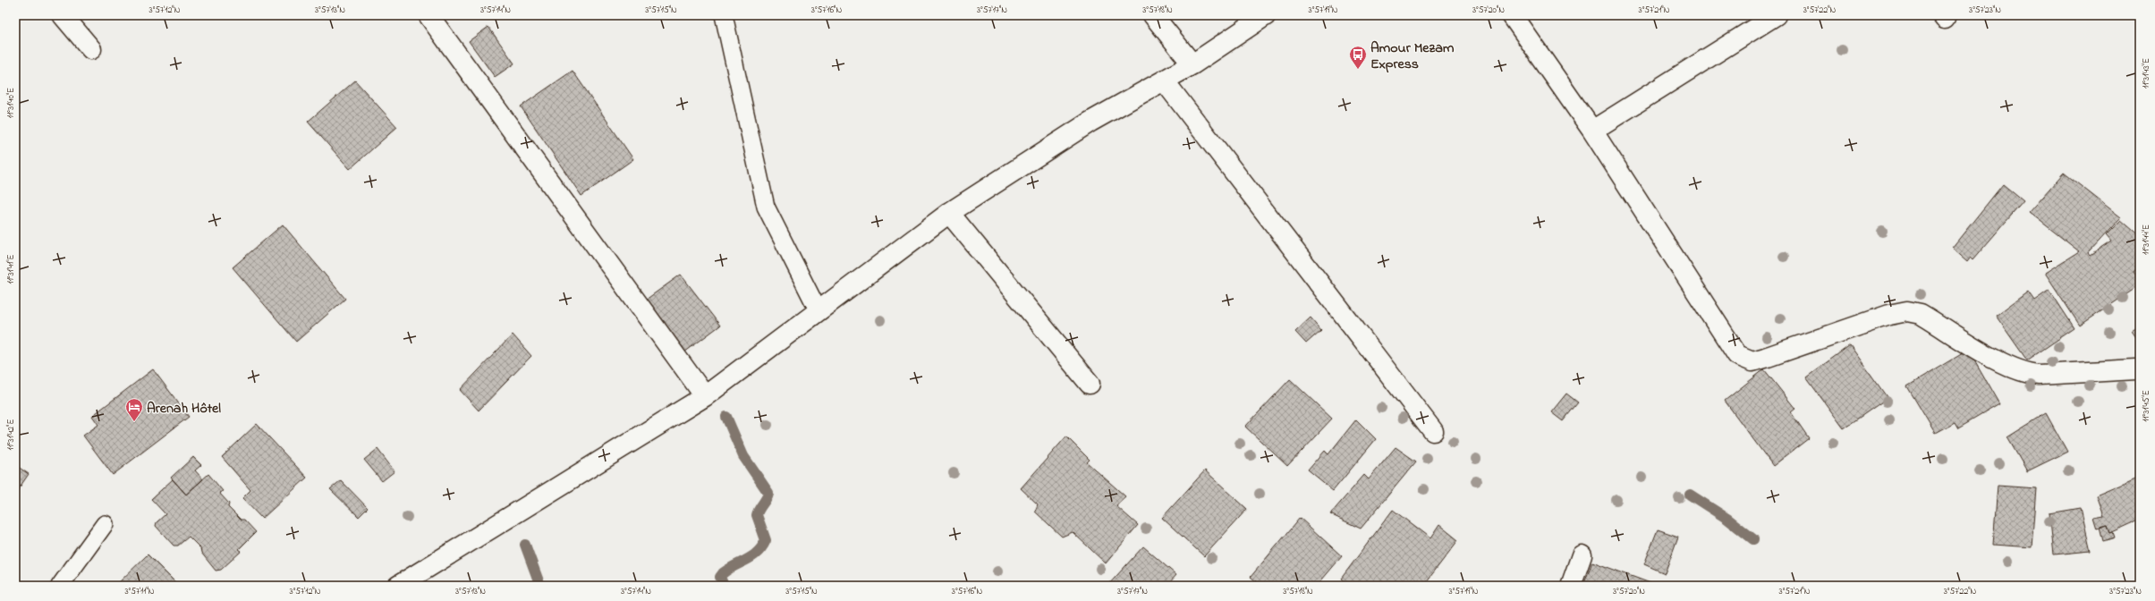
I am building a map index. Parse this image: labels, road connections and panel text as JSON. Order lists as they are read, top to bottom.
{
  "places": {
    "bus stop": ["Amour Mezam Express"],
    "hotel": ["Arenah Hôtel"]
  },
  "coordinates": [
    "3°57'12\"N",
    "3°57'13\"N",
    "3°57'14\"N",
    "3°57'15\"N",
    "3°57'16\"N",
    "3°57'17\"N",
    "3°57'18\"N",
    "3°57'19\"N",
    "3°57'20\"N",
    "3°57'21\"N",
    "3°57'22\"N",
    "3°57'23\"N",
    "11°31'43\"E",
    "11°31'40\"E",
    "11°31'44\"E",
    "11°31'41\"E",
    "11°31'45\"E",
    "11°31'42\"E",
    "3°57'11\"N"
  ]
}
